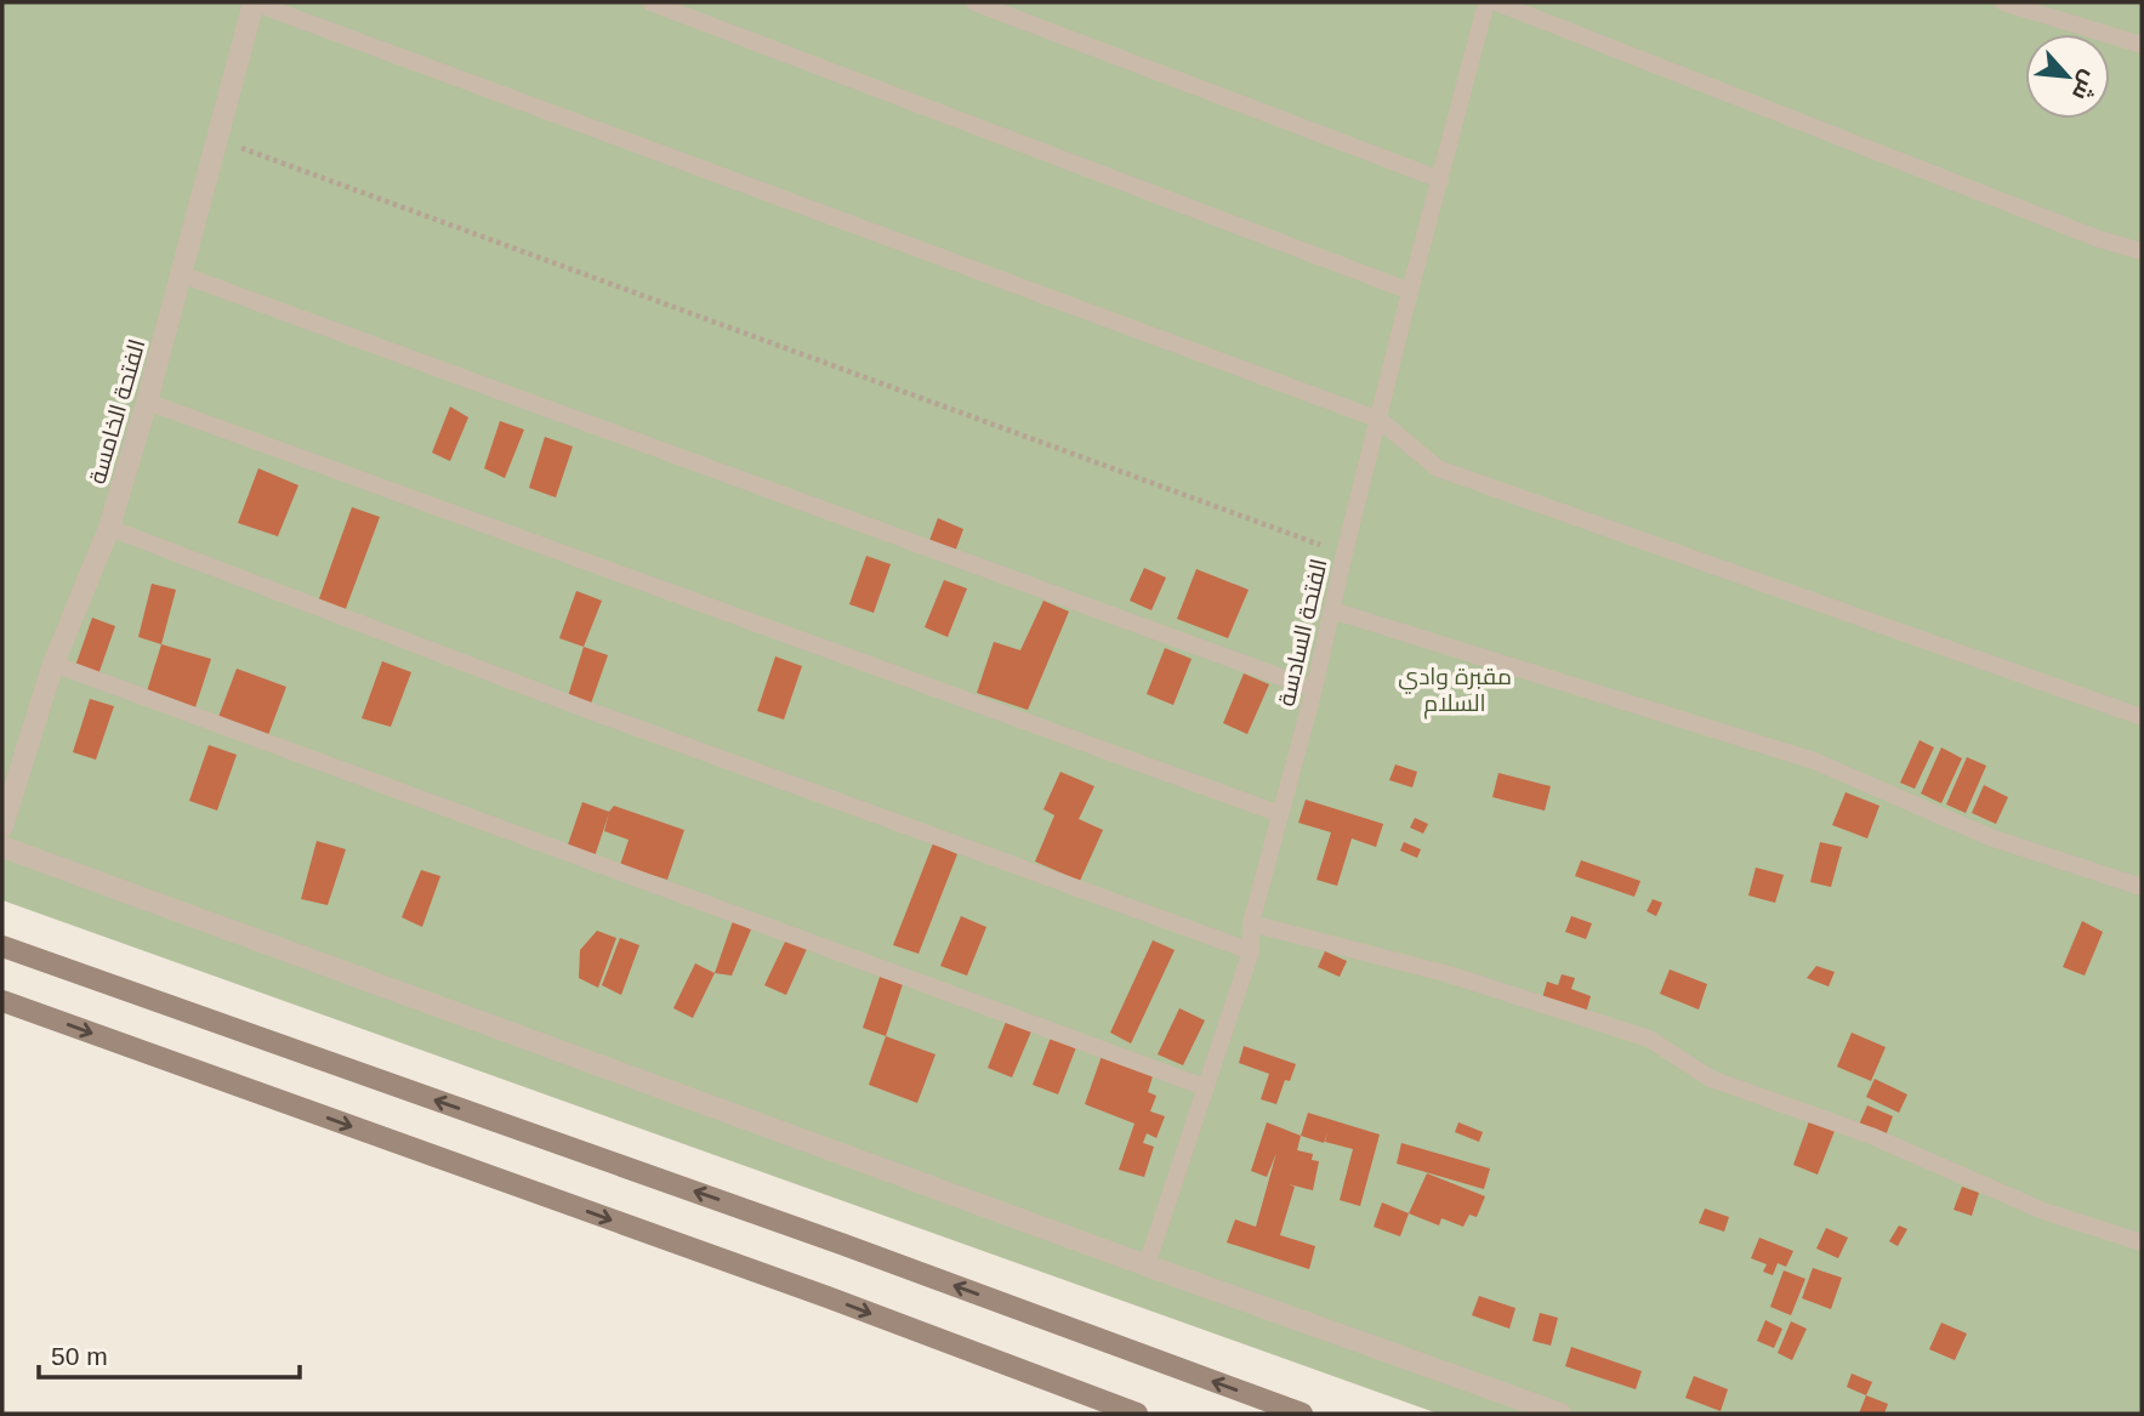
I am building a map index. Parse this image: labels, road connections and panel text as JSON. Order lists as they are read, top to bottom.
{
  "streets": {
    "street": ["الفتحة الخامسة"],
    "lane": ["الفتحة السادسة"]
  },
  "parks": ["مقبرة وادي السلام"],
  "scale_bar": "50 m",
  "north": "bottom right"
}
